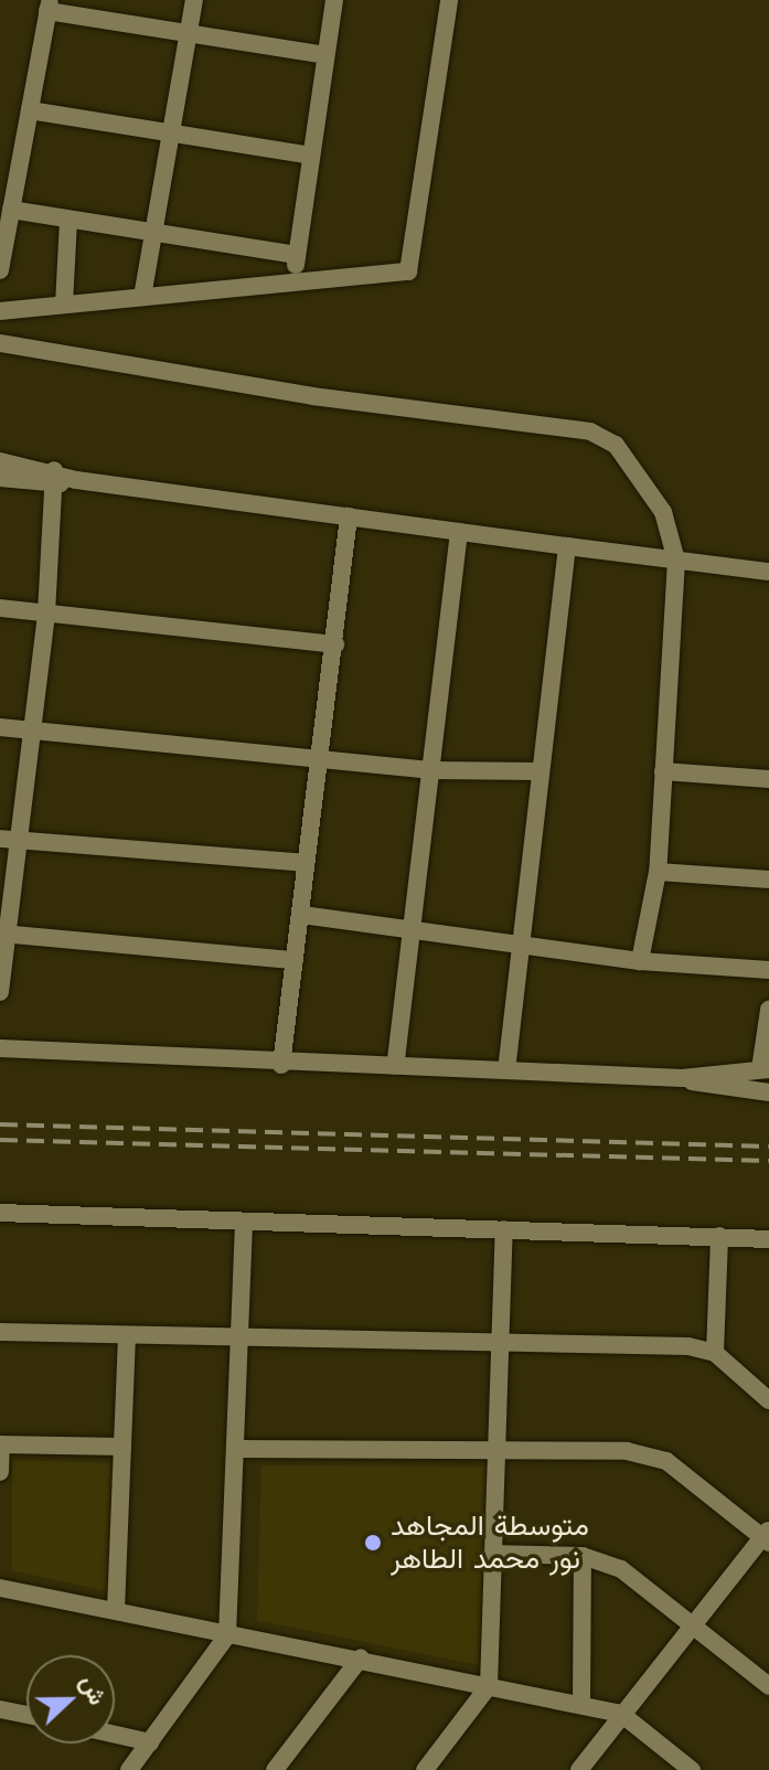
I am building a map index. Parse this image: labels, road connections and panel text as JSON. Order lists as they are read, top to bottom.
{
  "places": ["متوسطة المجاهد نور محمد الطاهر"],
  "north": "right"
}
